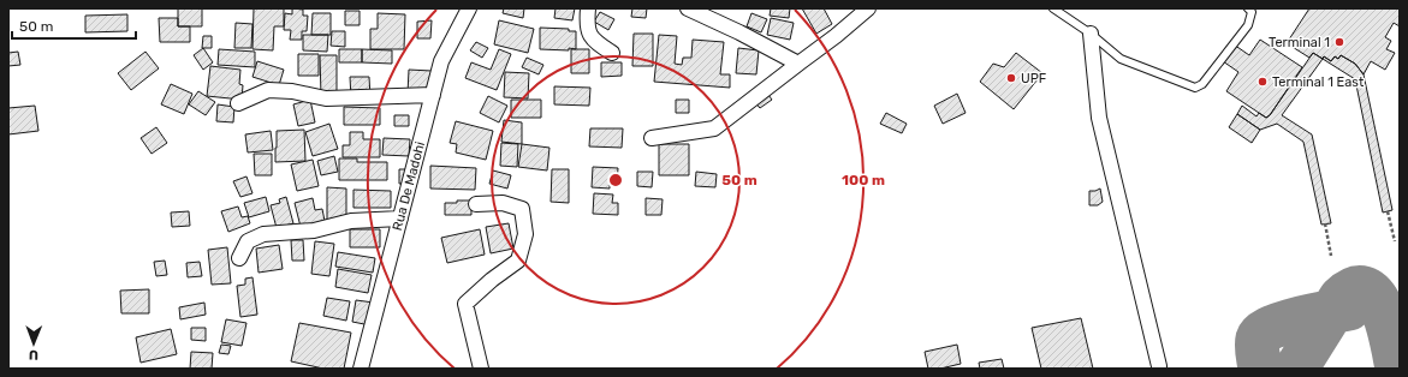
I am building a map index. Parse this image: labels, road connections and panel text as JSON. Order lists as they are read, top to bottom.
{
  "streets": {
    "street": ["Rua De Madohi"]
  },
  "places": ["Terminal 1", "UPF", "Terminal 1 East"],
  "scale_bar": "50 m",
  "north": "bottom",
  "rings": ["50 m", "100 m"]
}
